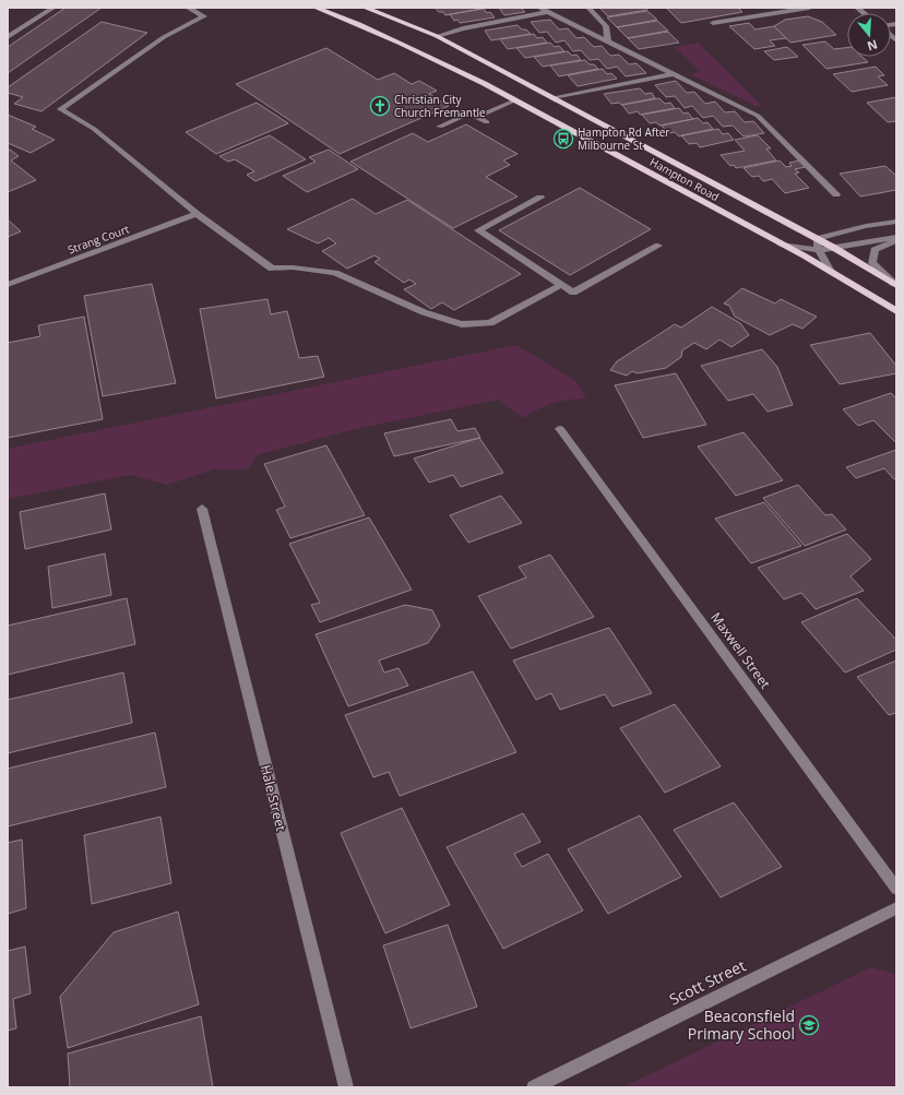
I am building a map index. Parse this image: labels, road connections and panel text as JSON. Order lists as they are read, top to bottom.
{
  "streets": {
    "main road": ["Hampton Road"],
    "street": [
      "Strang Court",
      "Maxwell Street",
      "Hale Street",
      "Scott Street"
    ]
  },
  "places": {
    "church": ["Christian City Church Fremantle"],
    "bus stop": ["Hampton Rd After Milbourne St"],
    "school or university": ["Beaconsfield Primary School"]
  },
  "north": "bottom"
}
